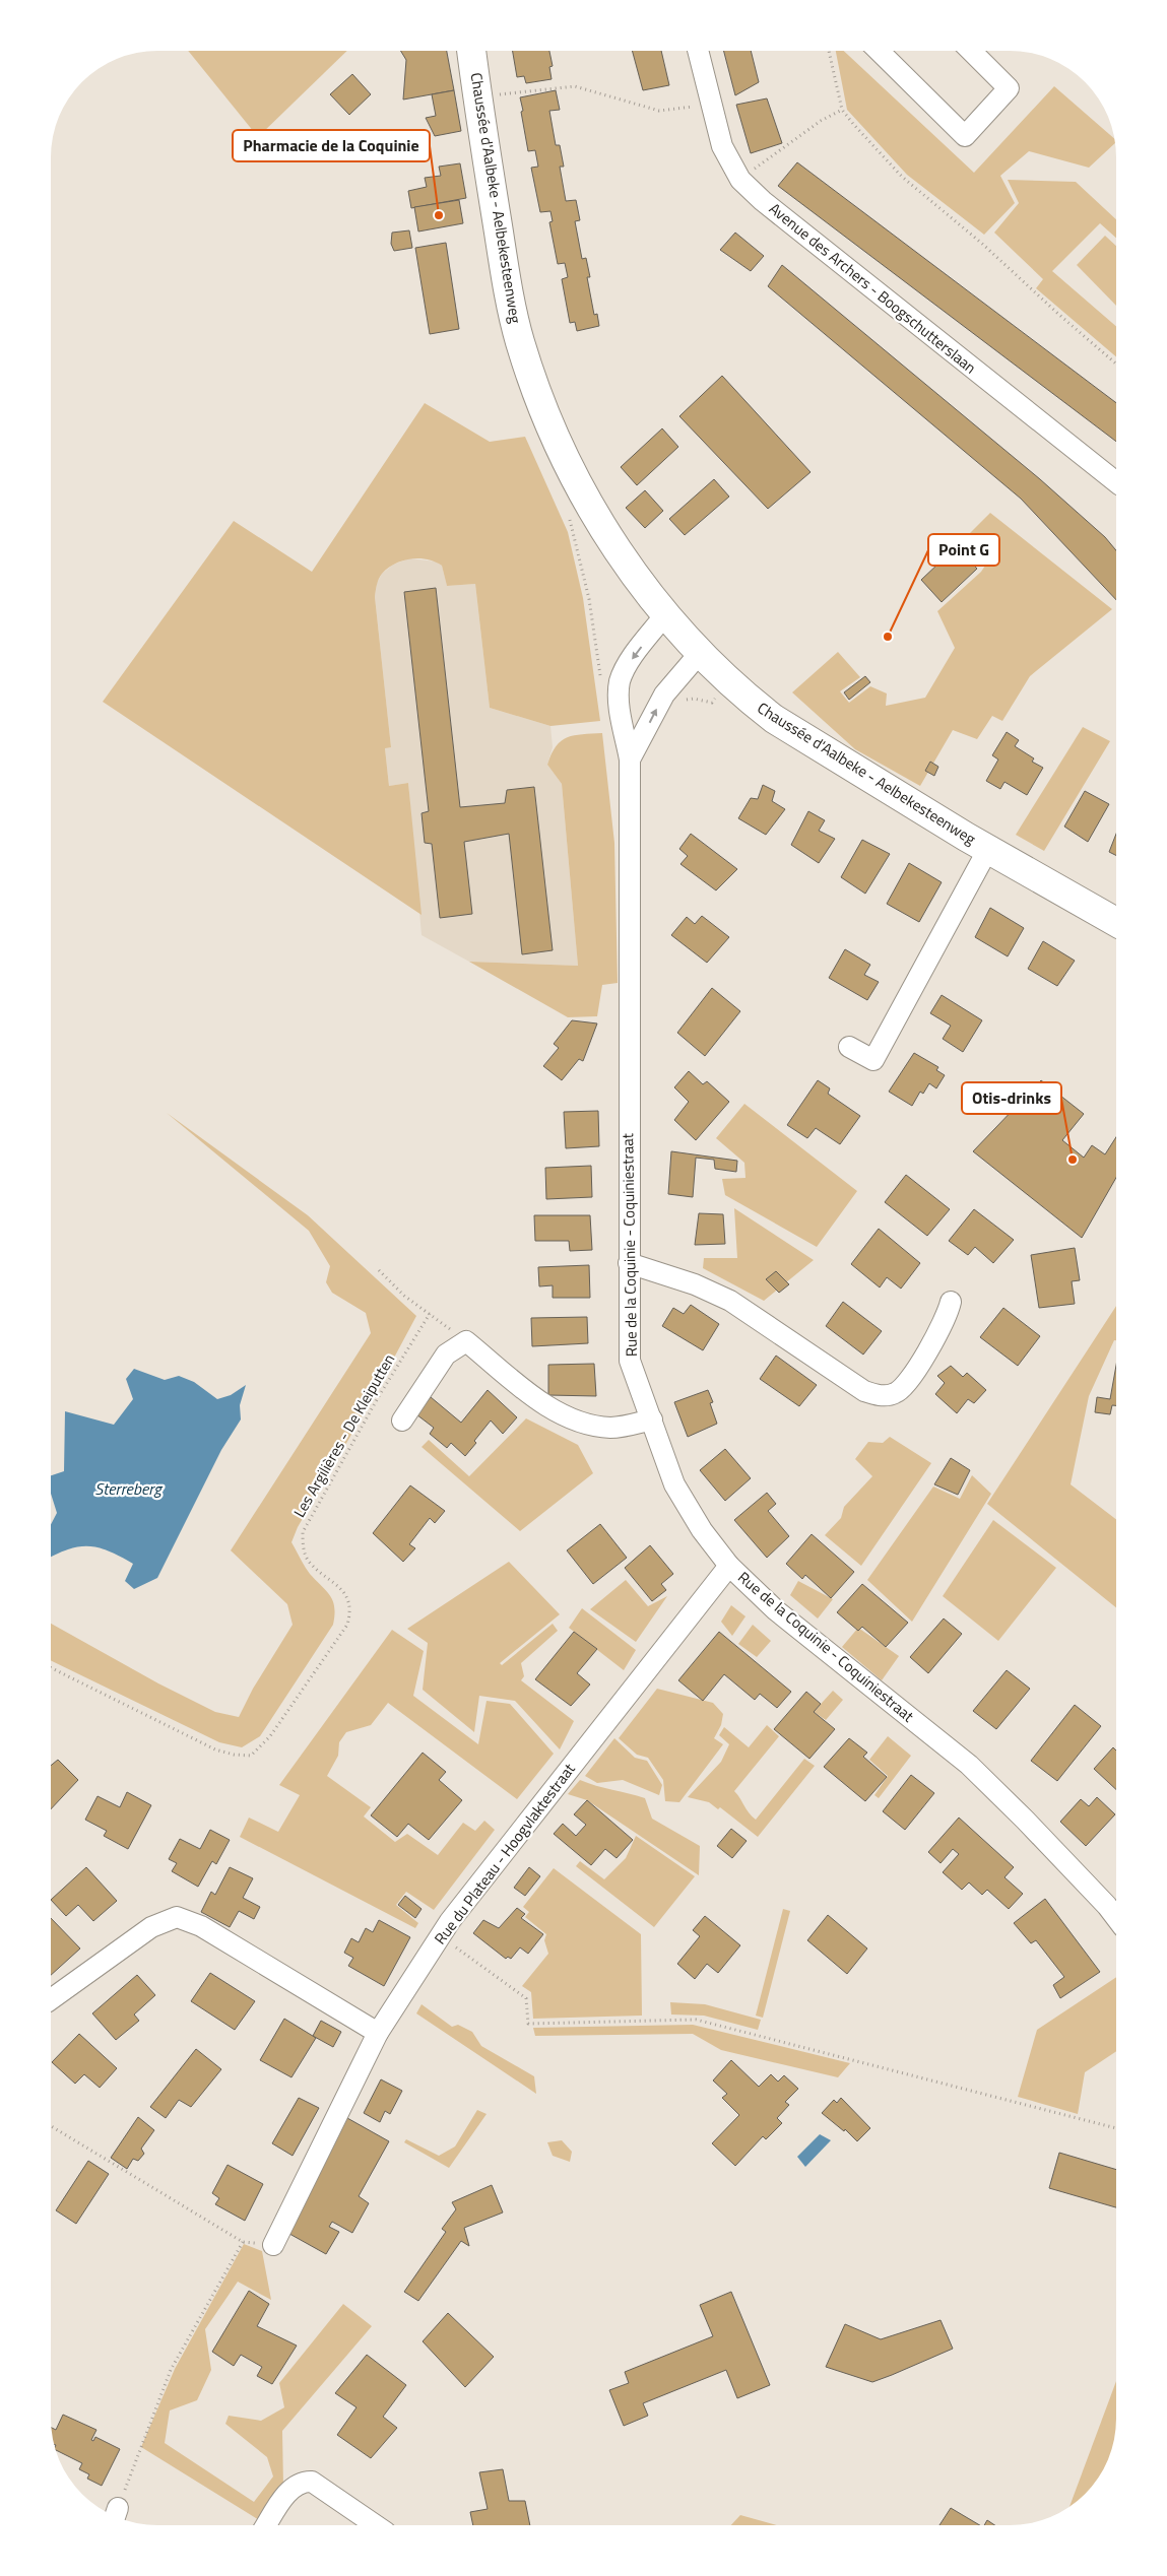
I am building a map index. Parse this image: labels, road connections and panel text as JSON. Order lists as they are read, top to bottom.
{
  "streets": {
    "main road": ["Chaussée d'Aalbeke - Aelbekesteenweg"],
    "street": ["Avenue des Archers - Boogschutterslaan", "Rue de la Coquinie - Coquiniestraat", "Rue du Plateau - Hoogvlaktestraat"],
    "path": ["Les Argilières - De Kleiputten"]
  },
  "crossings": [
    ["Chaussée d'Aalbeke - Aelbekesteenweg", "Rue de la Coquinie - Coquiniestraat"],
    ["Rue de la Coquinie - Coquiniestraat", "Rue du Plateau - Hoogvlaktestraat"]
  ],
  "water": ["Sterreberg"],
  "places": ["Pharmacie de la Coquinie", "Point G", "Otis-drinks"]
}
